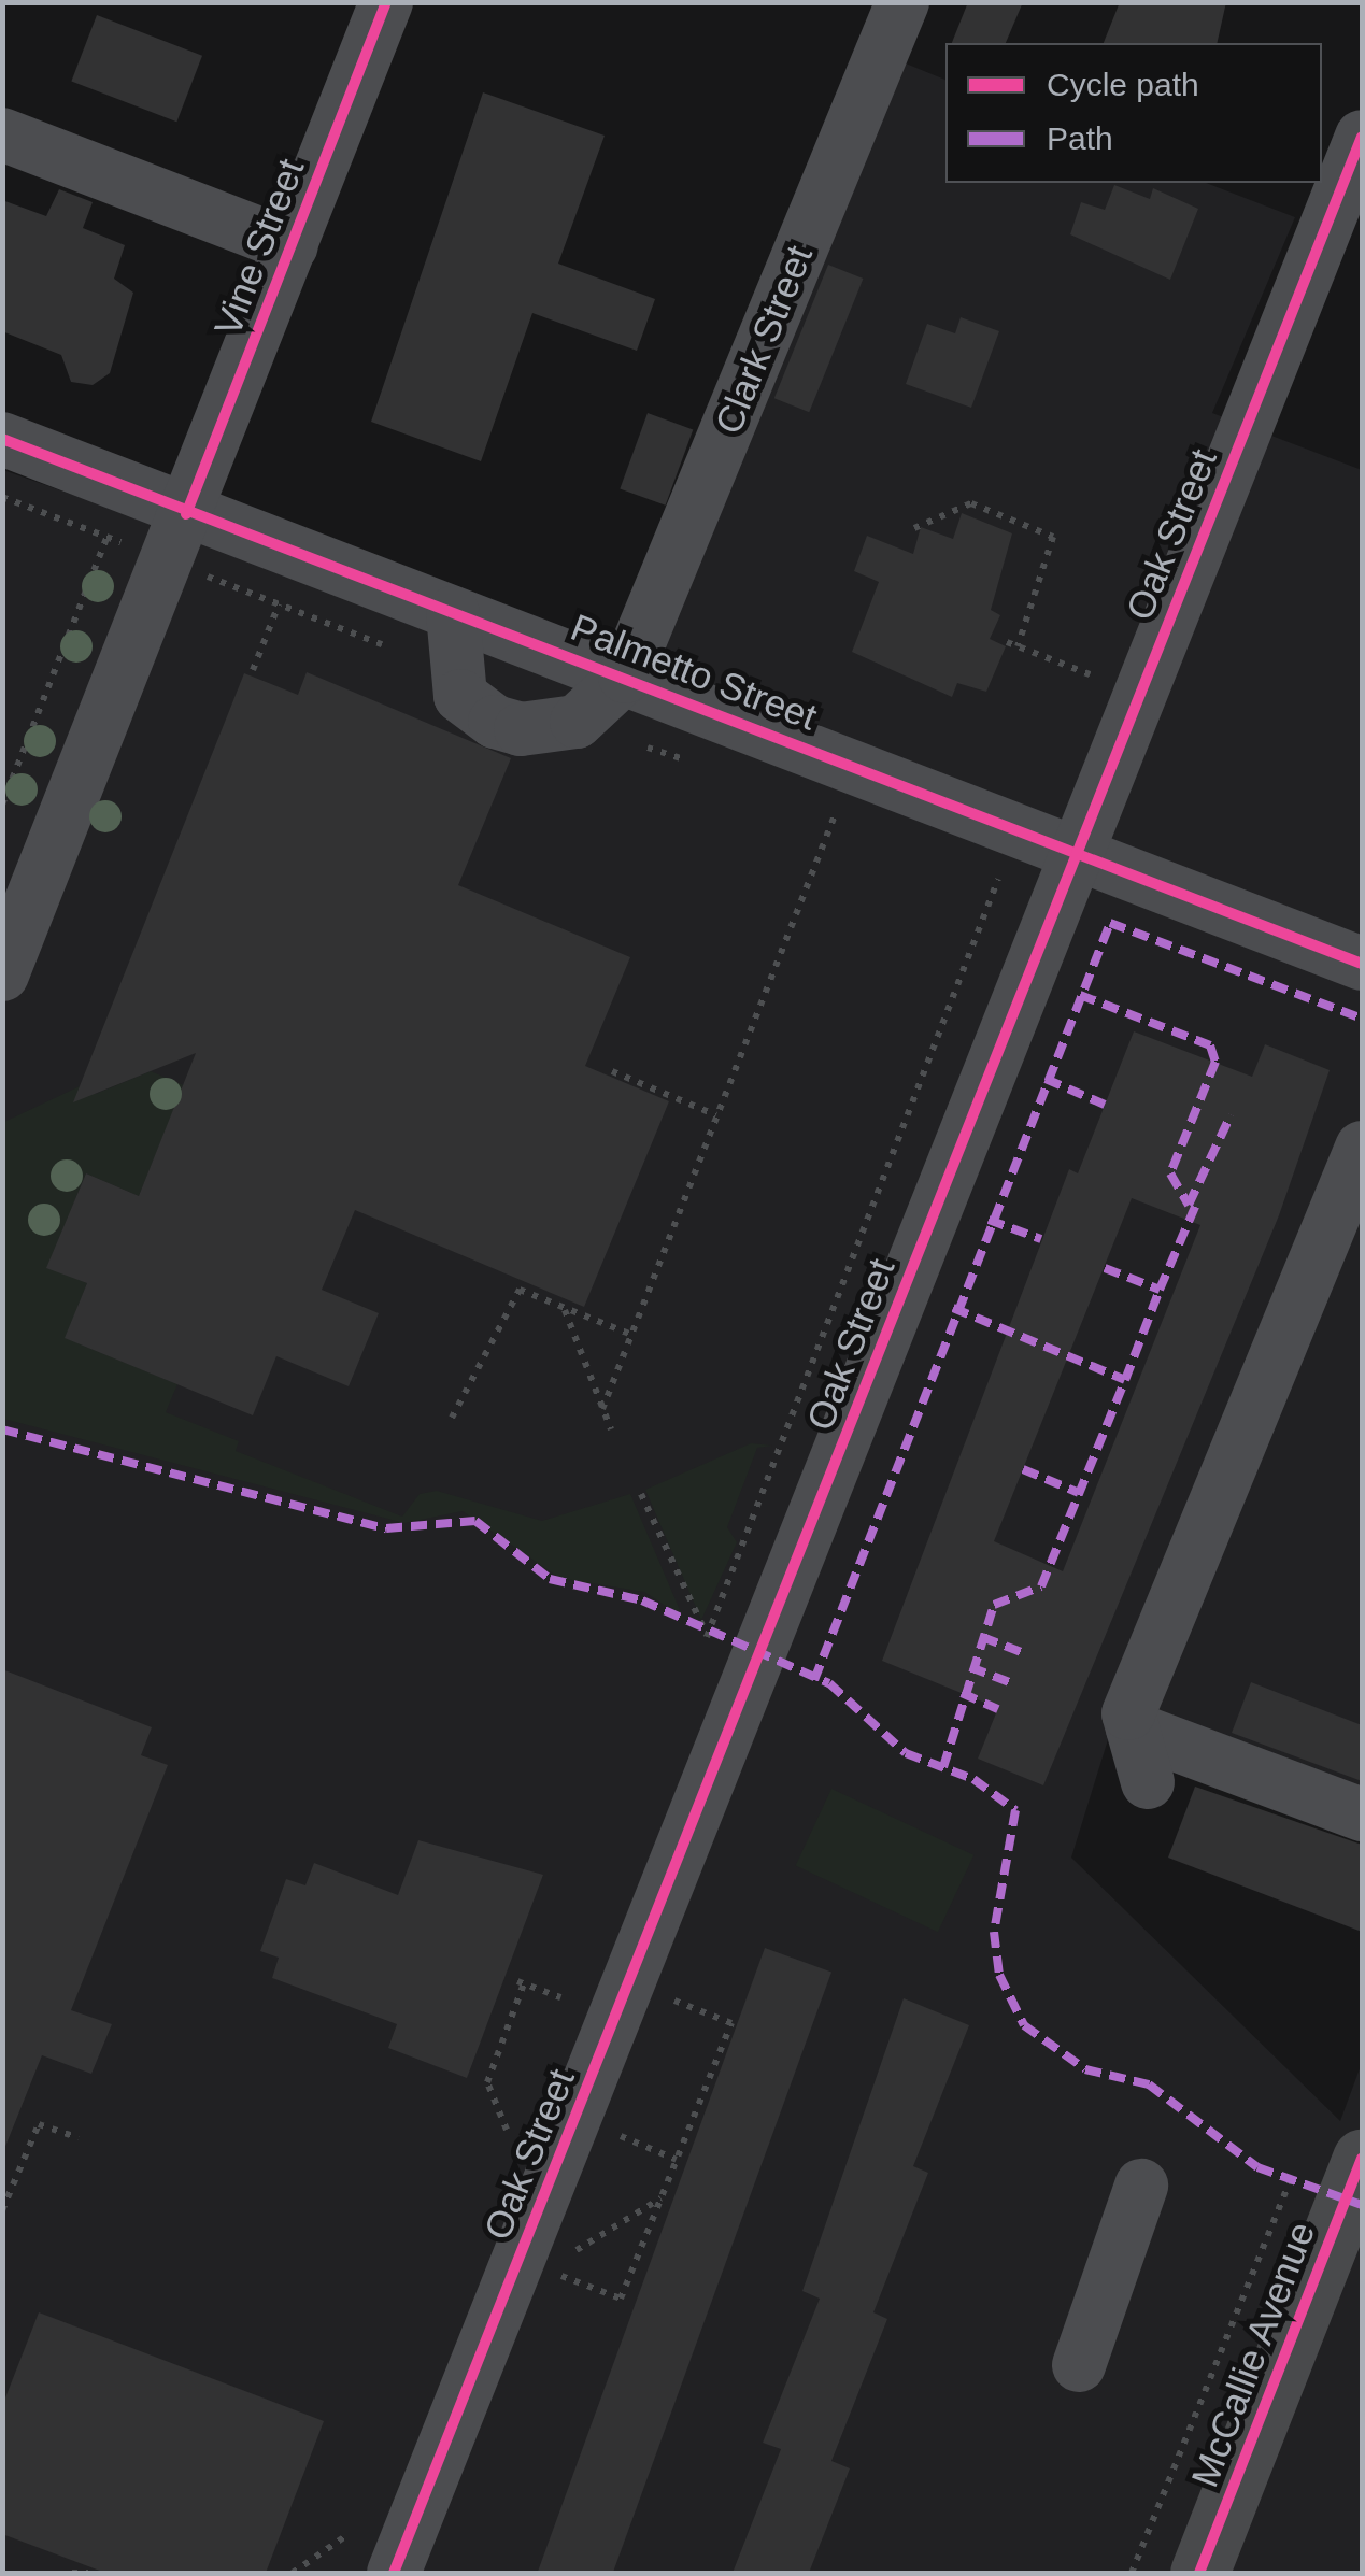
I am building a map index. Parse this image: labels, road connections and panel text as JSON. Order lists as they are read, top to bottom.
{
  "streets": {
    "main road": ["McCallie Avenue"],
    "street": [
      "Vine Street",
      "Clark Street",
      "Oak Street",
      "Palmetto Street"
    ]
  },
  "crossings": [
    ["Vine Street", "Palmetto Street"],
    ["Clark Street", "Palmetto Street"],
    ["Oak Street", "Palmetto Street"]
  ],
  "legend": ["Cycle path", "Path"]
}
